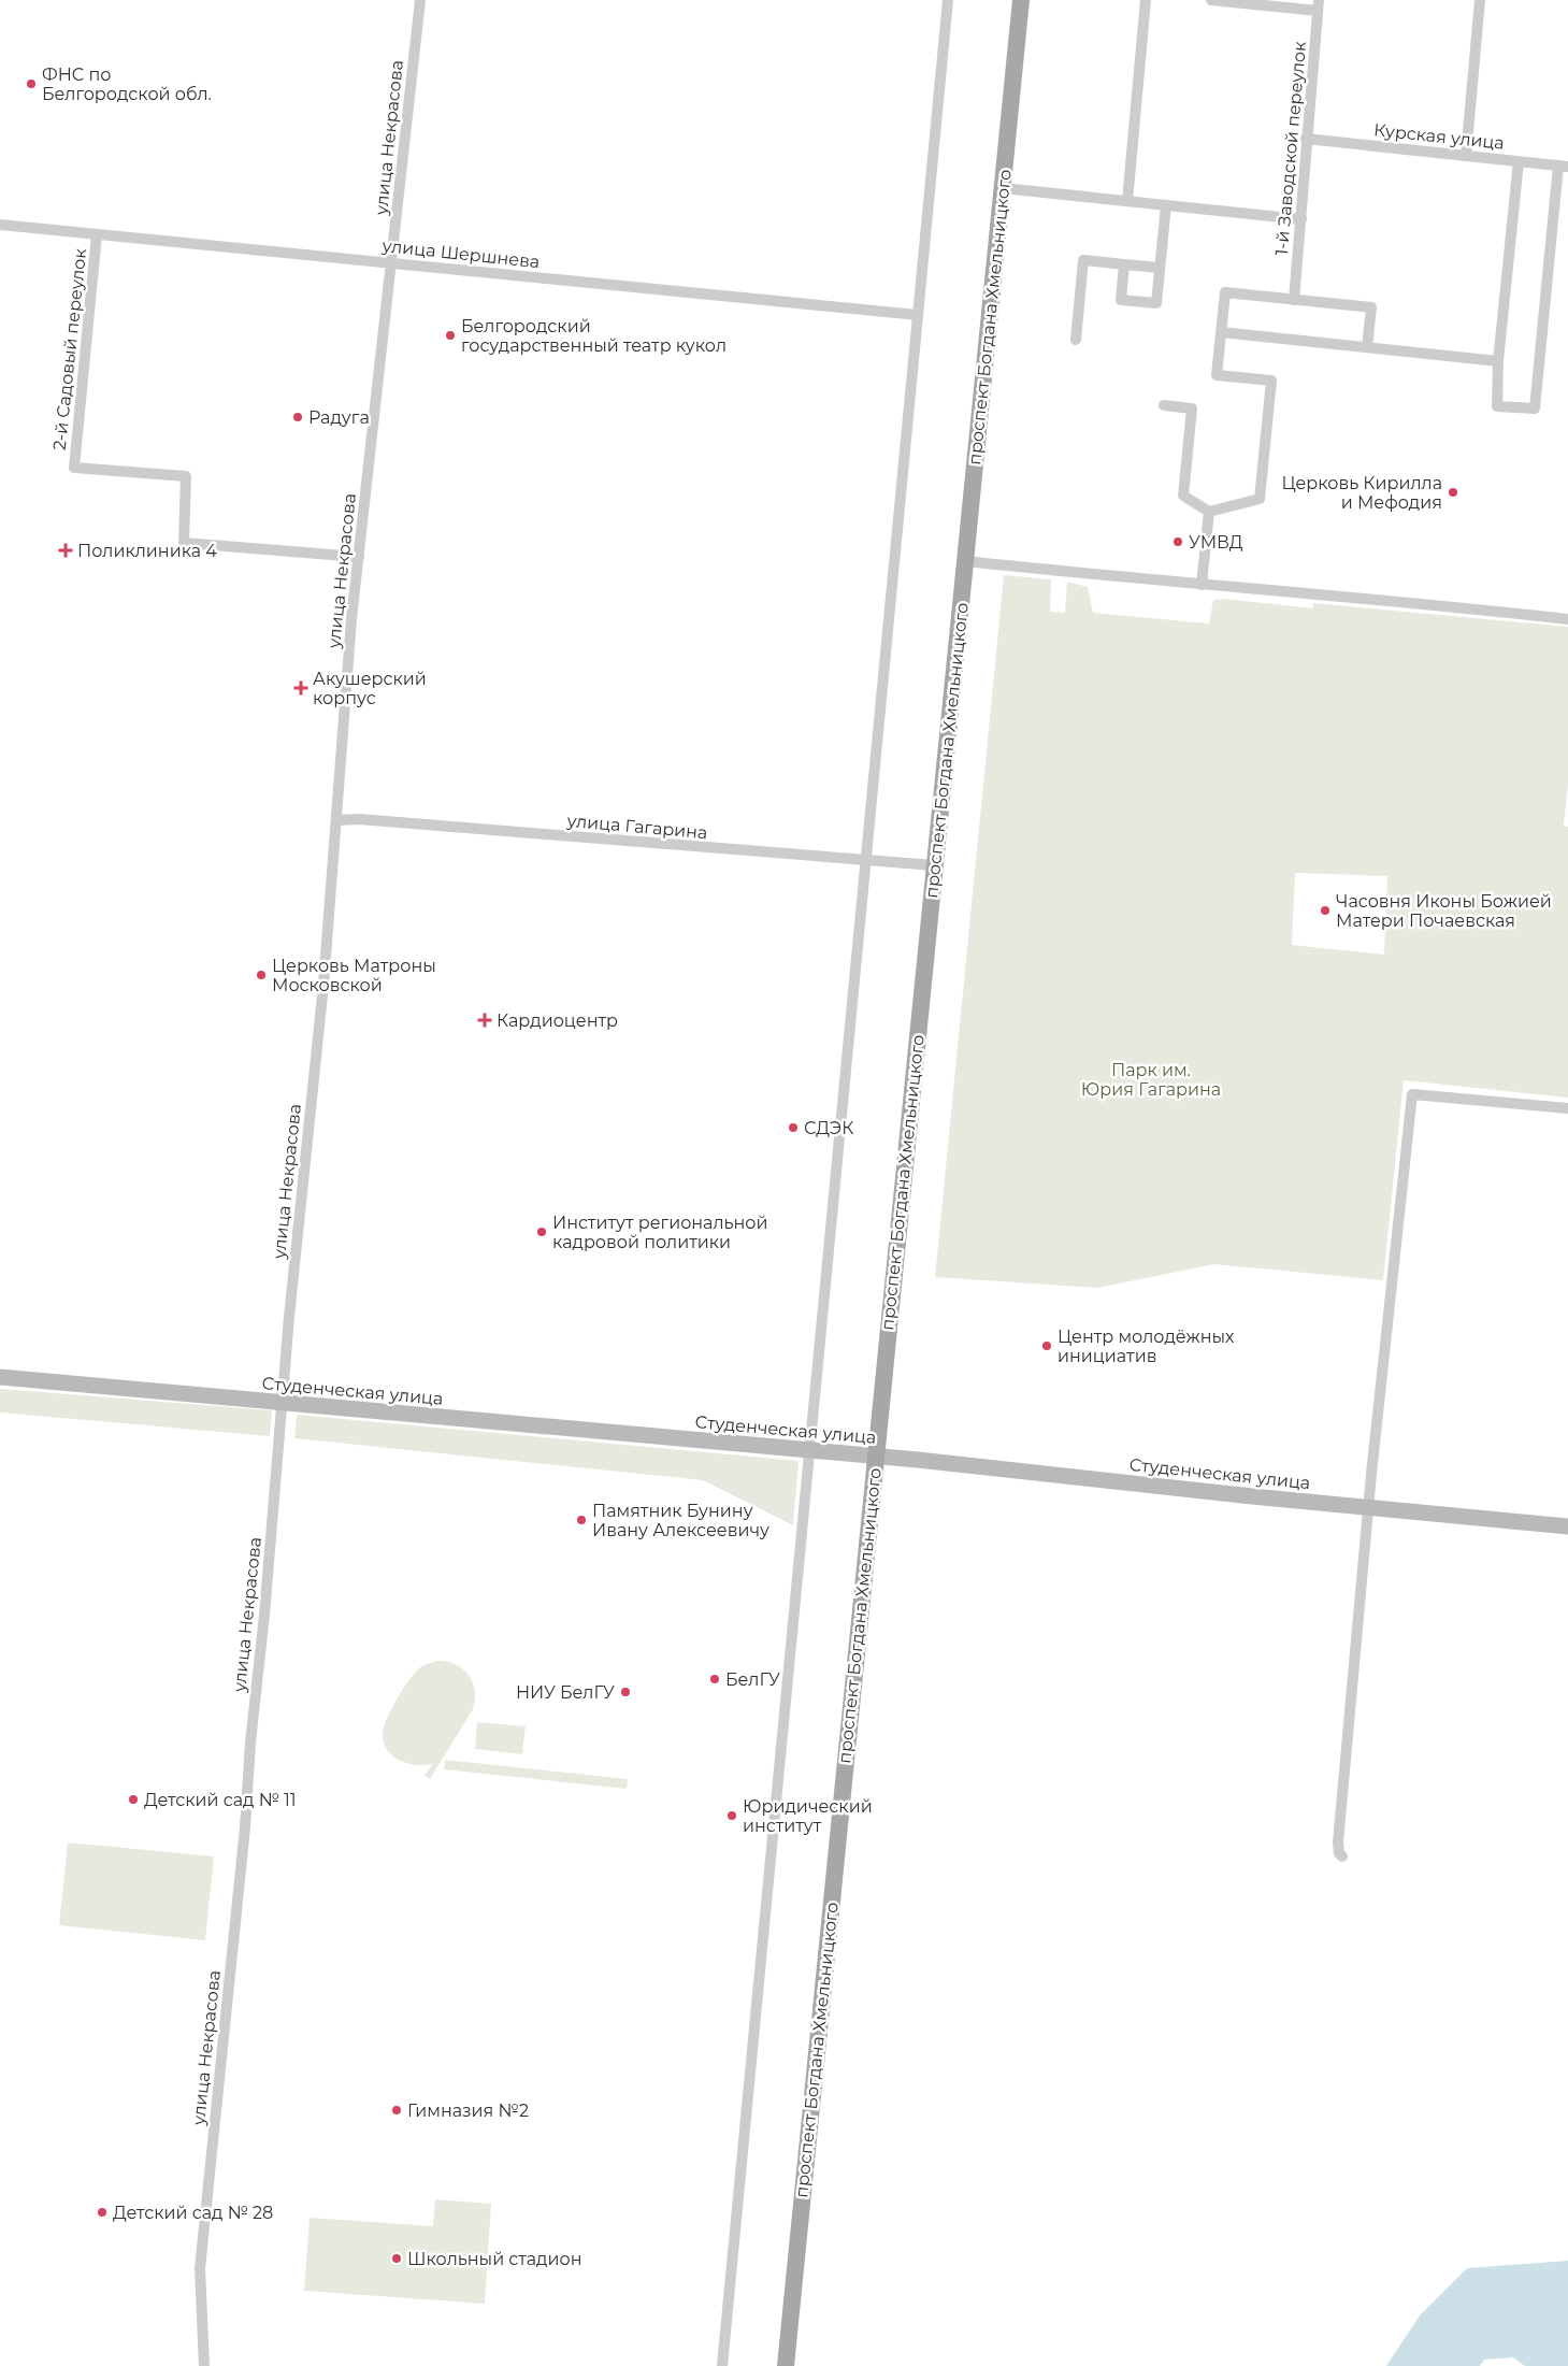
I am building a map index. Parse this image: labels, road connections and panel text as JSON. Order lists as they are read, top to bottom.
{
  "streets": {
    "main road": ["проспект Богдана Хмельницкого", "Студенческая улица"],
    "street": [
      "Курская улица",
      "улица Некрасова",
      "1-й Заводской переулок",
      "улица Шершнева",
      "2-й Садовый переулок",
      "улица Гагарина"
    ]
  },
  "crossings": [
    ["Курская улица", "1-й Заводской переулок"],
    ["улица Некрасова", "улица Шершнева"],
    ["улица Некрасова", "2-й Садовый переулок"],
    ["улица Некрасова", "улица Гагарина"],
    ["улица Некрасова", "Студенческая улица"],
    ["улица Шершнева", "2-й Садовый переулок"],
    ["проспект Богдана Хмельницкого", "улица Гагарина"],
    ["проспект Богдана Хмельницкого", "Студенческая улица"]
  ],
  "parks": ["Парк им. Юрия Гагарина"],
  "places": {
    "other": [
      "ФНС по Белгородской обл.",
      "Белгородский государственный театр кукол",
      "Радуга",
      "Церковь Кирилла и Мефодия",
      "УМВД",
      "Часовня Иконы Божией Матери Почаевская",
      "Церковь Матроны Московской",
      "СДЭК",
      "Институт региональной кадровой политики",
      "Центр молодёжных инициатив",
      "Памятник Бунину Ивану Алексеевичу",
      "БелГУ",
      "НИУ БелГУ",
      "Детский сад № 11",
      "Юридический институт",
      "Гимназия №2",
      "Детский сад № 28",
      "Школьный стадион"
    ],
    "health": ["Поликлиника 4", "Акушерский корпус", "Кардиоцентр"]
  }
}
